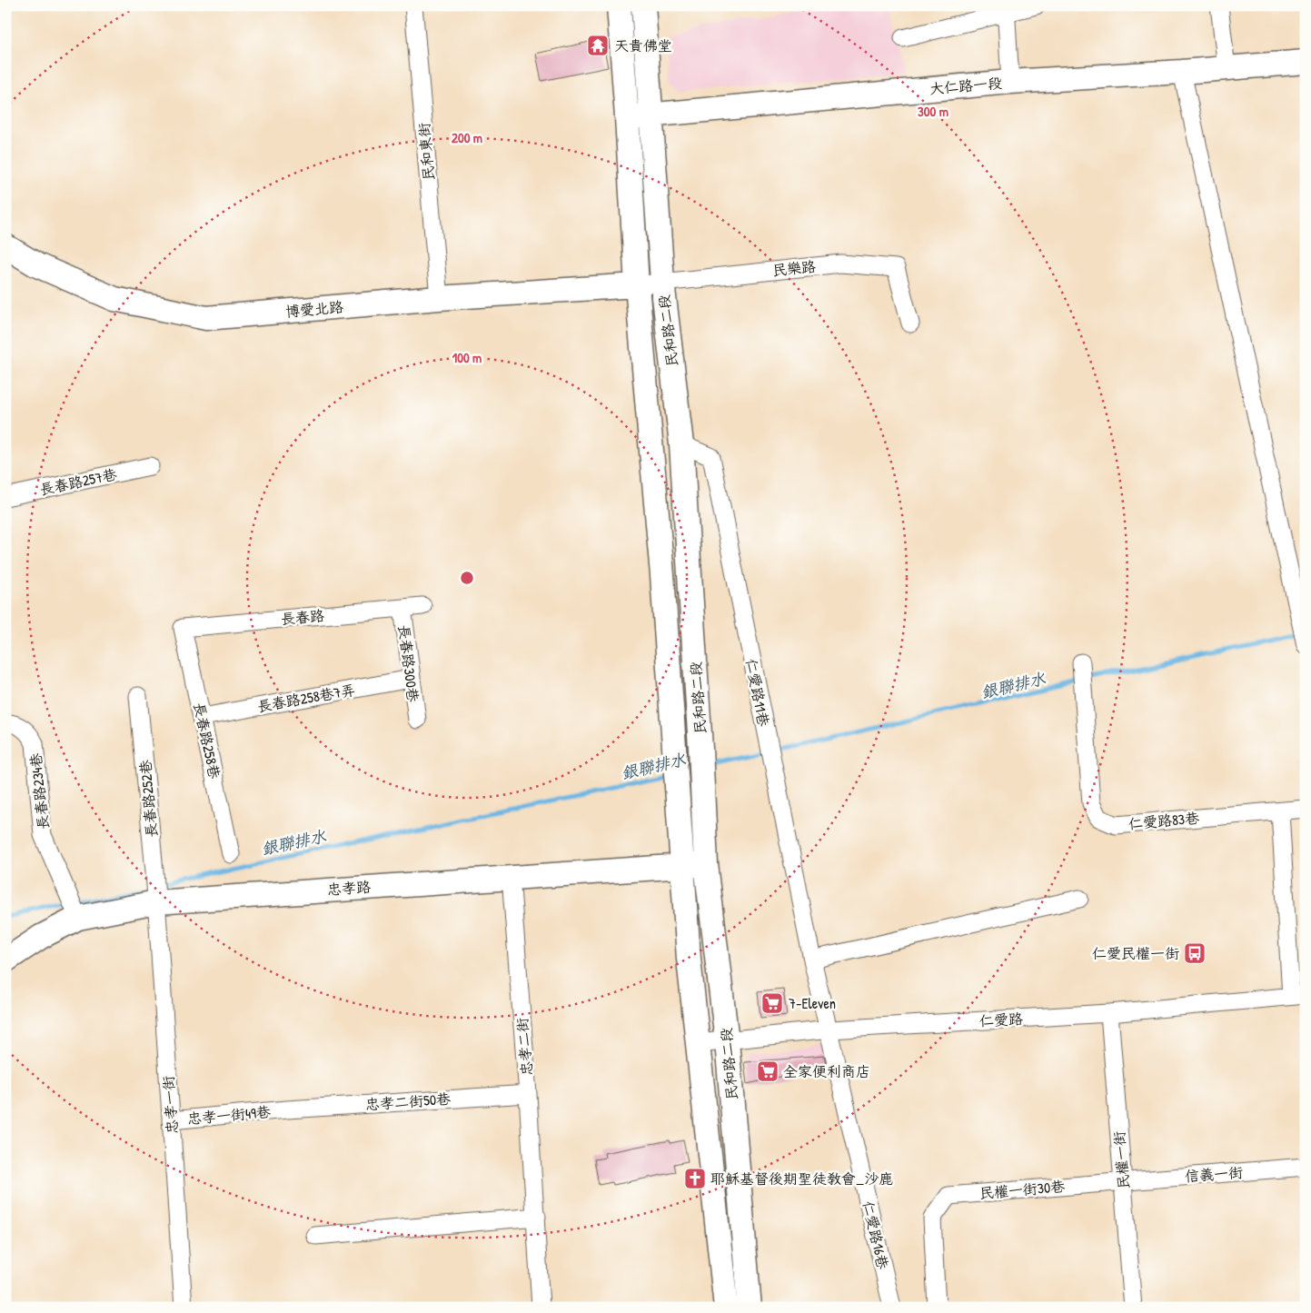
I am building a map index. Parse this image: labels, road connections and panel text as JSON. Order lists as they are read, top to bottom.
{
  "streets": {
    "street": [
      "大仁路一段",
      "民和東街",
      "民樂路",
      "博愛北路",
      "民和路二段",
      "長春路257巷",
      "長春路",
      "長春路300巷",
      "仁愛路11巷",
      "長春路258巷7弄",
      "長春路258巷",
      "長春路234巷",
      "長春路252巷",
      "仁愛路83巷",
      "忠孝路",
      "仁愛路",
      "忠孝二街",
      "忠孝二街50巷",
      "忠孝一街",
      "忠孝一街49巷",
      "民權一街",
      "信義一街",
      "民權一街30巷",
      "仁愛路16巷"
    ]
  },
  "crossings": [
    ["大仁路一段", "民和路二段"],
    ["民和東街", "博愛北路"],
    ["民樂路", "博愛北路"],
    ["民樂路", "民和路二段"],
    ["博愛北路", "民和路二段"],
    ["民和路二段", "仁愛路11巷"],
    ["民和路二段", "忠孝路"],
    ["民和路二段", "仁愛路"],
    ["長春路", "長春路300巷"],
    ["長春路", "長春路258巷"],
    ["長春路300巷", "長春路258巷7弄"],
    ["仁愛路11巷", "仁愛路"],
    ["仁愛路11巷", "仁愛路16巷"],
    ["長春路258巷7弄", "長春路258巷"],
    ["長春路234巷", "忠孝路"],
    ["長春路252巷", "忠孝路"],
    ["長春路252巷", "忠孝一街"],
    ["忠孝路", "忠孝二街"],
    ["忠孝路", "忠孝一街"],
    ["仁愛路", "民權一街"],
    ["仁愛路", "仁愛路16巷"],
    ["忠孝二街", "忠孝二街50巷"],
    ["忠孝二街50巷", "忠孝一街49巷"],
    ["忠孝一街", "忠孝一街49巷"],
    ["民權一街", "信義一街"],
    ["民權一街", "民權一街30巷"],
    ["信義一街", "民權一街30巷"]
  ],
  "water": ["銀聯排水"],
  "places": {
    "temple": ["天貴佛堂"],
    "bus stop": ["仁愛民權一街"],
    "supermarket": ["7-Eleven", "全家便利商店"],
    "church": ["耶穌基督後期聖徒教會_沙鹿"]
  },
  "rings": ["300 m", "200 m", "100 m"]
}
